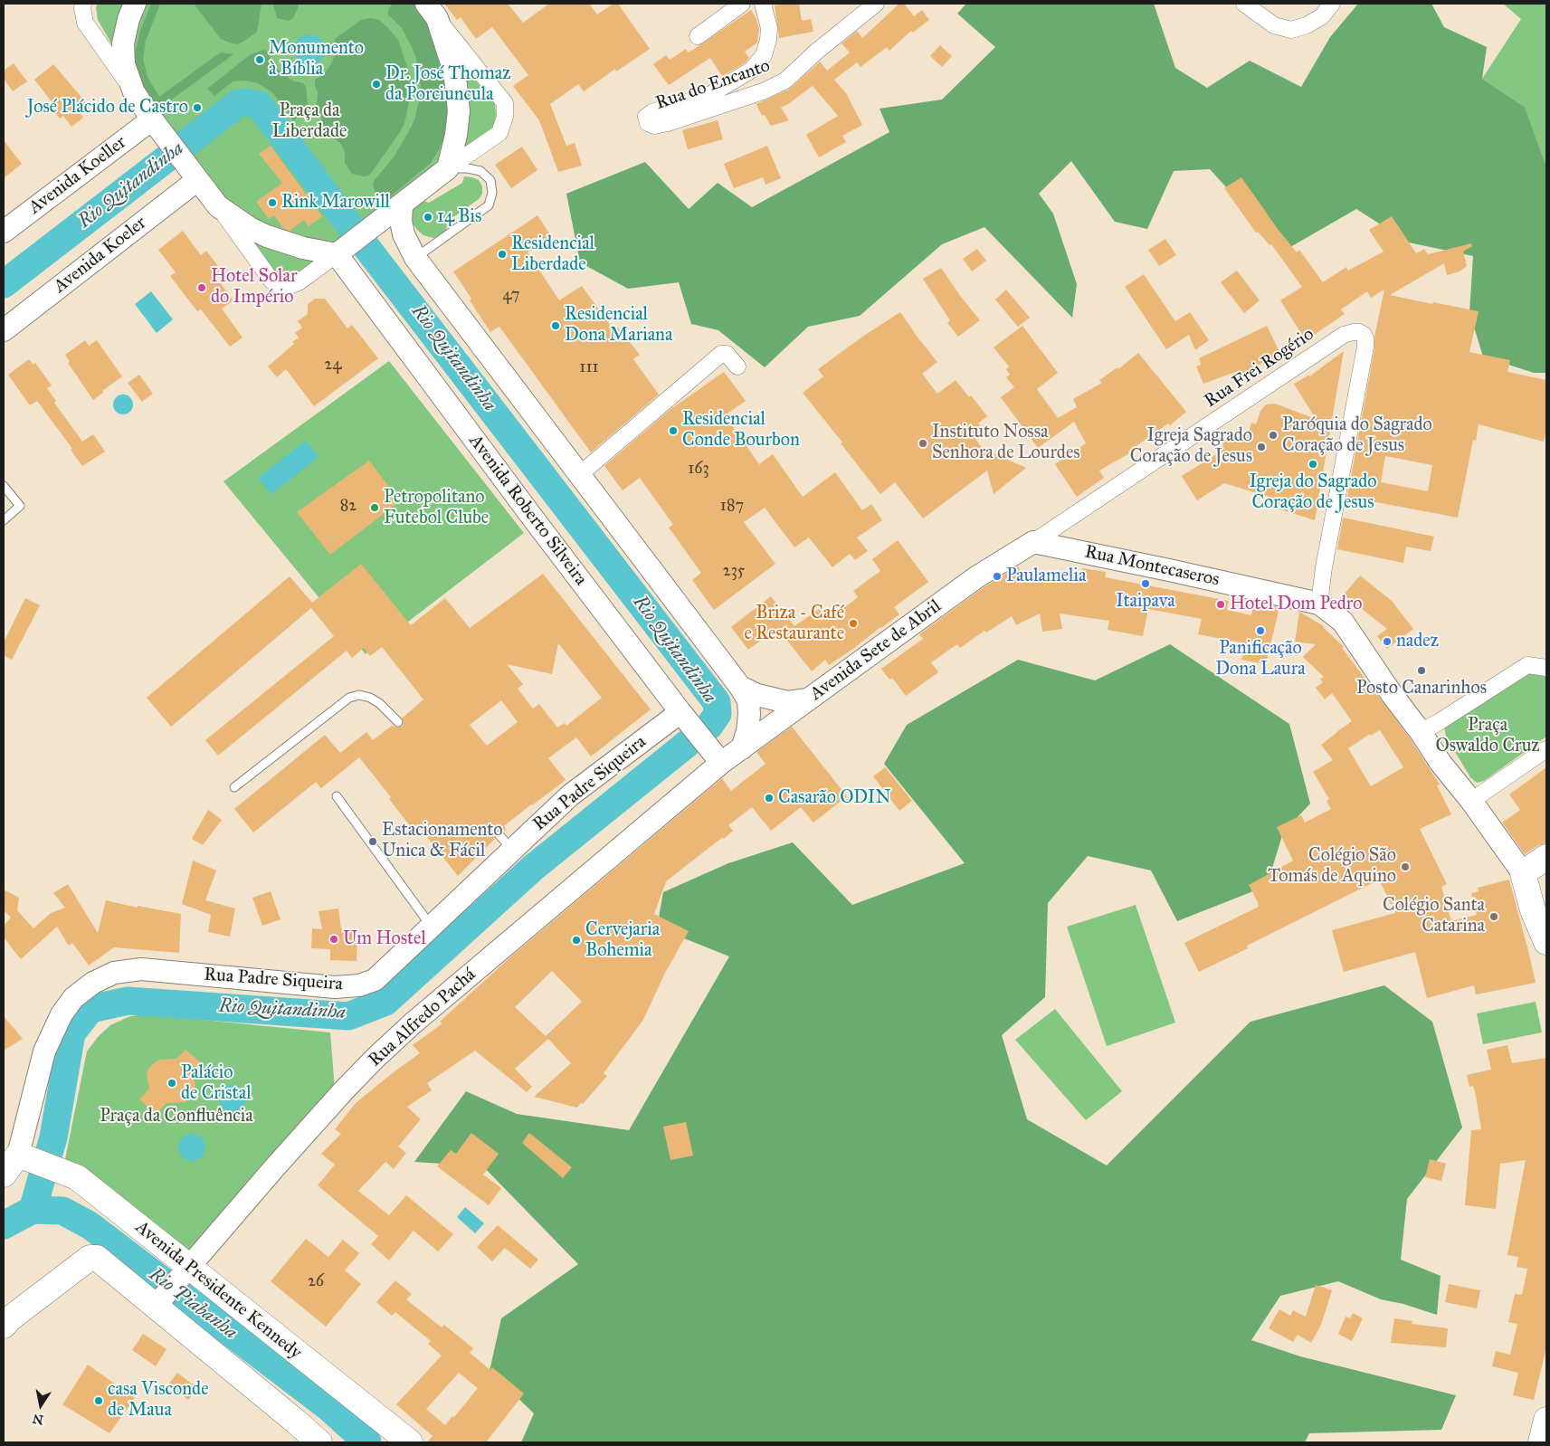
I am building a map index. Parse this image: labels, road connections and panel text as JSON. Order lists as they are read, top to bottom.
{
  "streets": {
    "main road": [
      "Avenida Koeller",
      "Avenida Koeler",
      "Avenida Roberto Silveira",
      "Rua Montecaseros",
      "Avenida Sete de Abril",
      "Rua Padre Siqueira",
      "Rua Alfredo Pachá",
      "Avenida Presidente Kennedy"
    ],
    "street": ["Rua do Encanto", "Rua Frei Rogério"]
  },
  "crossings": [
    ["Rua Frei Rogério", "Rua Montecaseros"],
    ["Rua Frei Rogério", "Avenida Sete de Abril"],
    ["Avenida Roberto Silveira", "Avenida Sete de Abril"],
    ["Avenida Roberto Silveira", "Rua Padre Siqueira"],
    ["Avenida Roberto Silveira", "Rua Alfredo Pachá"],
    ["Rua Montecaseros", "Avenida Sete de Abril"],
    ["Avenida Sete de Abril", "Rua Alfredo Pachá"],
    ["Rua Padre Siqueira", "Avenida Presidente Kennedy"],
    ["Rua Alfredo Pachá", "Avenida Presidente Kennedy"]
  ],
  "water": ["Rio Quitandinha", "Rio Piabanha"],
  "parks": ["Praça da Liberdade", "Praça Oswaldo Cruz", "Praça da Confluência"],
  "places": [
    "Monumento à Bíblia",
    "Dr. José Thomaz da Porciuncula",
    "José Plácido de Castro",
    "Rink Marowill",
    "14 Bis",
    "Residencial Liberdade",
    "Hotel Solar do Império",
    "Residencial Dona Mariana",
    "Residencial Conde Bourbon",
    "Paróquia do Sagrado Coração de Jesus",
    "Instituto Nossa Senhora de Lourdes",
    "Igreja Sagrado Coração de Jesus",
    "Igreja do Sagrado Coração de Jesus",
    "Petropolitano Futebol Clube",
    "Paulamelia",
    "Itaipava",
    "Hotel Dom Pedro",
    "Briza - Café e Restaurante",
    "Panificação Dona Laura",
    "nadez",
    "Posto Canarinhos",
    "Casarão ODIN",
    "Estacionamento Unica & Fácil",
    "Colégio São Tomás de Aquino",
    "Colégio Santa Catarina",
    "Um Hostel",
    "Cervejaria Bohemia",
    "Palácio de Cristal",
    "casa Visconde de Maua"
  ],
  "house_numbers": [
    "47",
    "24",
    "111",
    "163",
    "82",
    "187",
    "235",
    "26"
  ],
  "north": "bottom"
}
